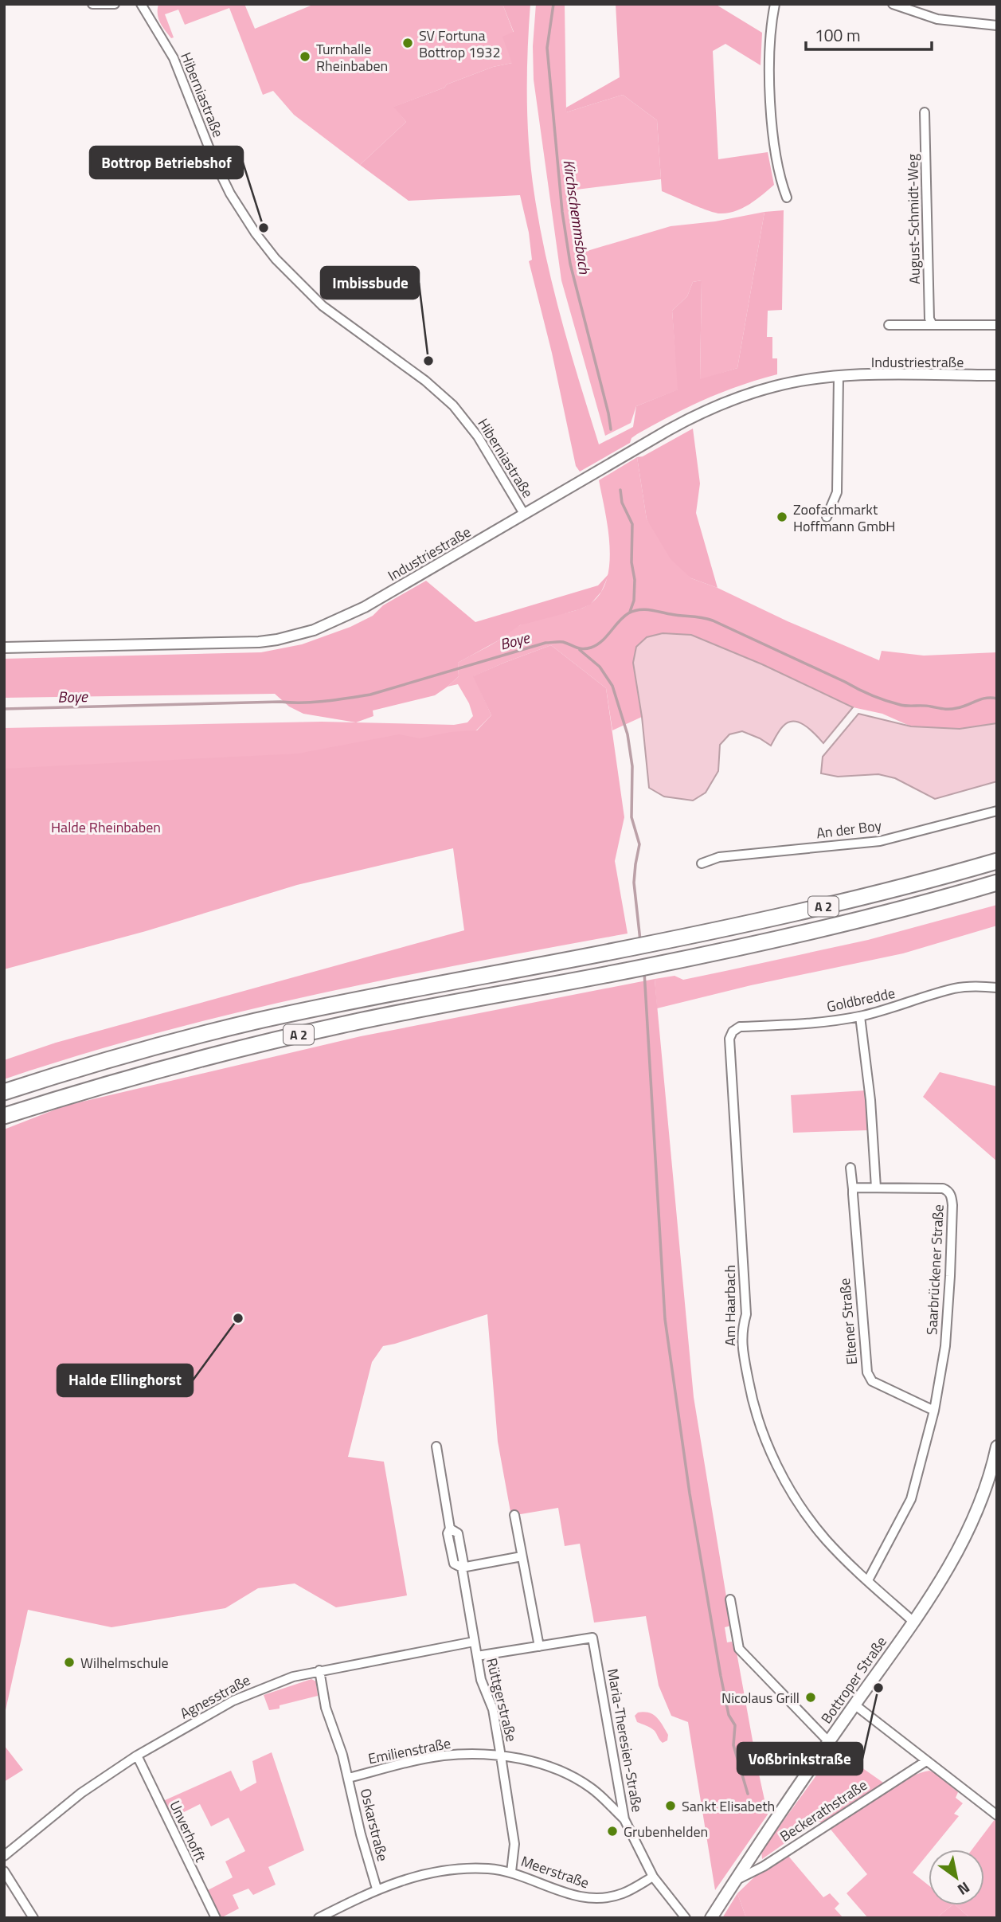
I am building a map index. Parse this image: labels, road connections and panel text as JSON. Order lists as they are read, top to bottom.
{
  "streets": {
    "highway": ["A 2"],
    "main road": ["Bottroper Straße"],
    "street": [
      "Hiberniastraße",
      "August-Schmidt-Weg",
      "Industriestraße",
      "An der Boy",
      "Goldbredde",
      "Saarbrückener Straße",
      "Am Haarbach",
      "Eltener Straße",
      "Agnesstraße",
      "Rüttgerstraße",
      "Maria-Theresien-Straße",
      "Emilienstraße",
      "Beckerathstraße",
      "Oskarstraße",
      "Unverhofft",
      "Meerstraße"
    ]
  },
  "crossings": [
    ["Hiberniastraße", "Industriestraße"],
    ["Goldbredde", "Am Haarbach"],
    ["Saarbrückener Straße", "Am Haarbach"],
    ["Saarbrückener Straße", "Eltener Straße"],
    ["Am Haarbach", "Bottroper Straße"],
    ["Bottroper Straße", "Beckerathstraße"],
    ["Agnesstraße", "Rüttgerstraße"],
    ["Agnesstraße", "Oskarstraße"],
    ["Agnesstraße", "Unverhofft"],
    ["Rüttgerstraße", "Maria-Theresien-Straße"],
    ["Rüttgerstraße", "Emilienstraße"],
    ["Rüttgerstraße", "Meerstraße"],
    ["Maria-Theresien-Straße", "Emilienstraße"],
    ["Maria-Theresien-Straße", "Meerstraße"],
    ["Emilienstraße", "Oskarstraße"],
    ["Oskarstraße", "Meerstraße"]
  ],
  "water": ["Kirchschemmsbach", "Boye"],
  "parks": ["Halde Rheinbaben"],
  "places": [
    "SV Fortuna Bottrop 1932",
    "Turnhalle Rheinbaben",
    "Bottrop Betriebshof",
    "Imbissbude",
    "Zoofachmarkt Hoffmann GmbH",
    "Halde Ellinghorst",
    "Wilhelmschule",
    "Voßbrinkstraße",
    "Nicolaus Grill",
    "Sankt Elisabeth",
    "Grubenhelden"
  ],
  "scale_bar": "100 m",
  "north": "bottom right"
}
